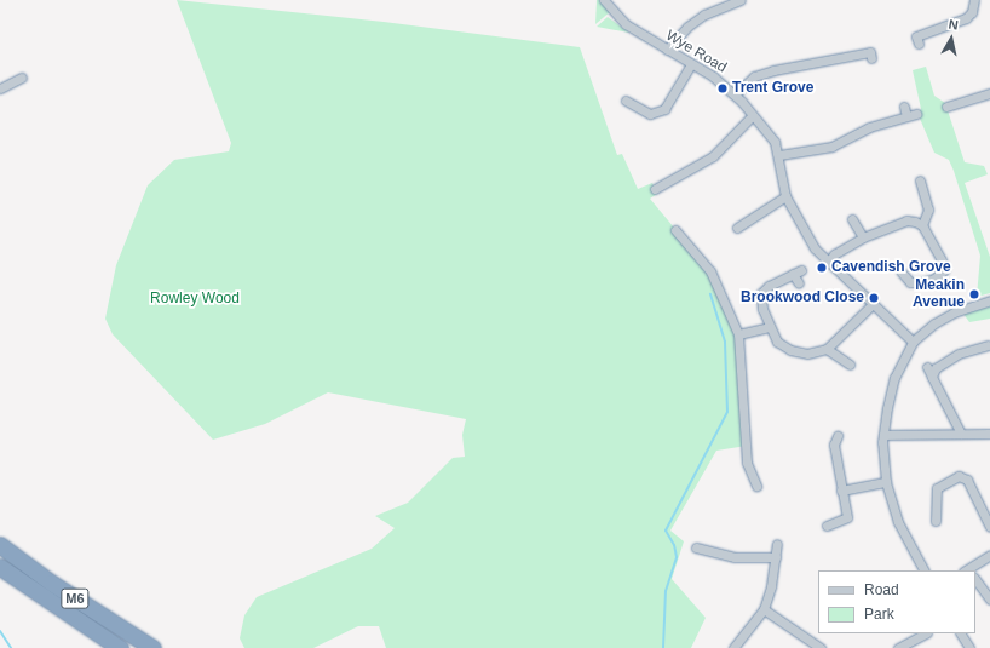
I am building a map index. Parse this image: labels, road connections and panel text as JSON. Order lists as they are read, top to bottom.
{
  "streets": {
    "highway": ["M6"],
    "street": ["Wye Road"]
  },
  "parks": ["Rowley Wood"],
  "places": [
    "Trent Grove",
    "Cavendish Grove",
    "Meakin Avenue",
    "Brookwood Close"
  ],
  "legend": ["Road", "Park"],
  "north": "top"
}
